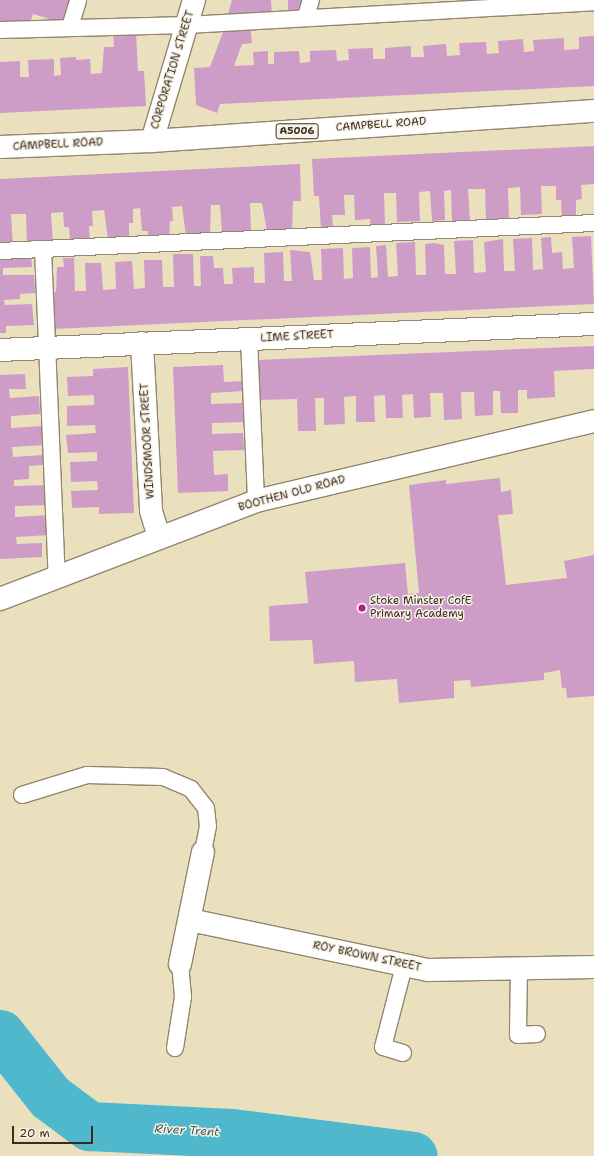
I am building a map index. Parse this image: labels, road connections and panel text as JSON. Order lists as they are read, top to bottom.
{
  "streets": {
    "street": [
      "CORPORATION STREET",
      "CAMPBELL ROAD",
      "A5006",
      "LIME STREET",
      "WINDSMOOR STREET",
      "BOOTHEN OLD ROAD",
      "ROY BROWN STREET"
    ]
  },
  "crossings": [
    ["CORPORATION STREET", "CAMPBELL ROAD"],
    ["LIME STREET", "WINDSMOOR STREET"],
    ["WINDSMOOR STREET", "BOOTHEN OLD ROAD"]
  ],
  "water": ["River Trent"],
  "places": ["Stoke Minster CofE Primary Academy"],
  "scale_bar": "20 m"
}
